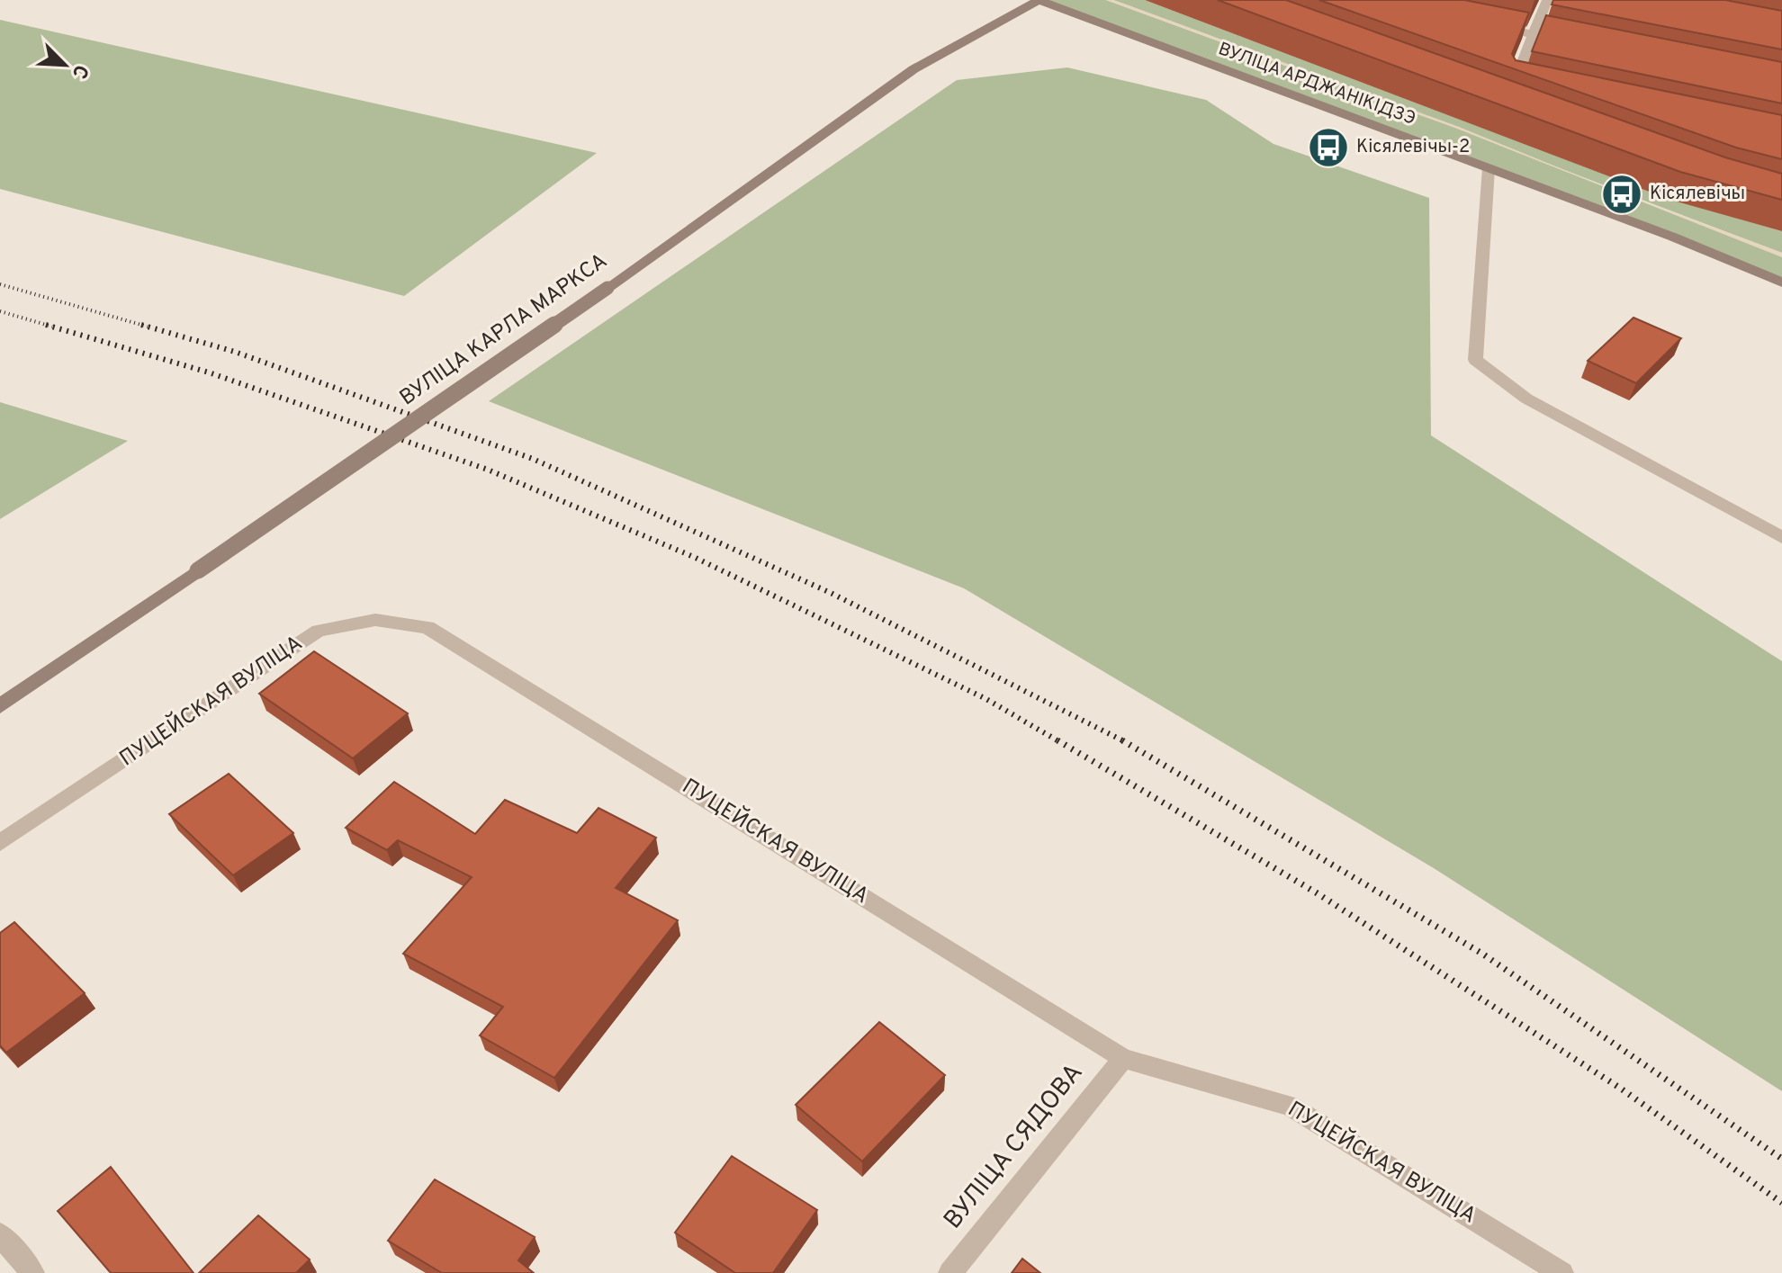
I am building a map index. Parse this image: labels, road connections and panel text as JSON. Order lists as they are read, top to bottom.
{
  "streets": {
    "main road": ["ВУЛІЦА АРДЖАНІКІДЗЭ", "ВУЛІЦА КАРЛА МАРКСА"],
    "street": ["ПУЦЕЙСКАЯ ВУЛІЦА", "ВУЛІЦА СЯДОВА"]
  },
  "crossings": [
    ["ВУЛІЦА АРДЖАНІКІДЗЭ", "ВУЛІЦА КАРЛА МАРКСА"],
    ["ПУЦЕЙСКАЯ ВУЛІЦА", "ВУЛІЦА СЯДОВА"]
  ],
  "places": {
    "bus stop": ["Кісялевічы-2", "Кісялевічы"]
  },
  "north": "bottom right"
}
